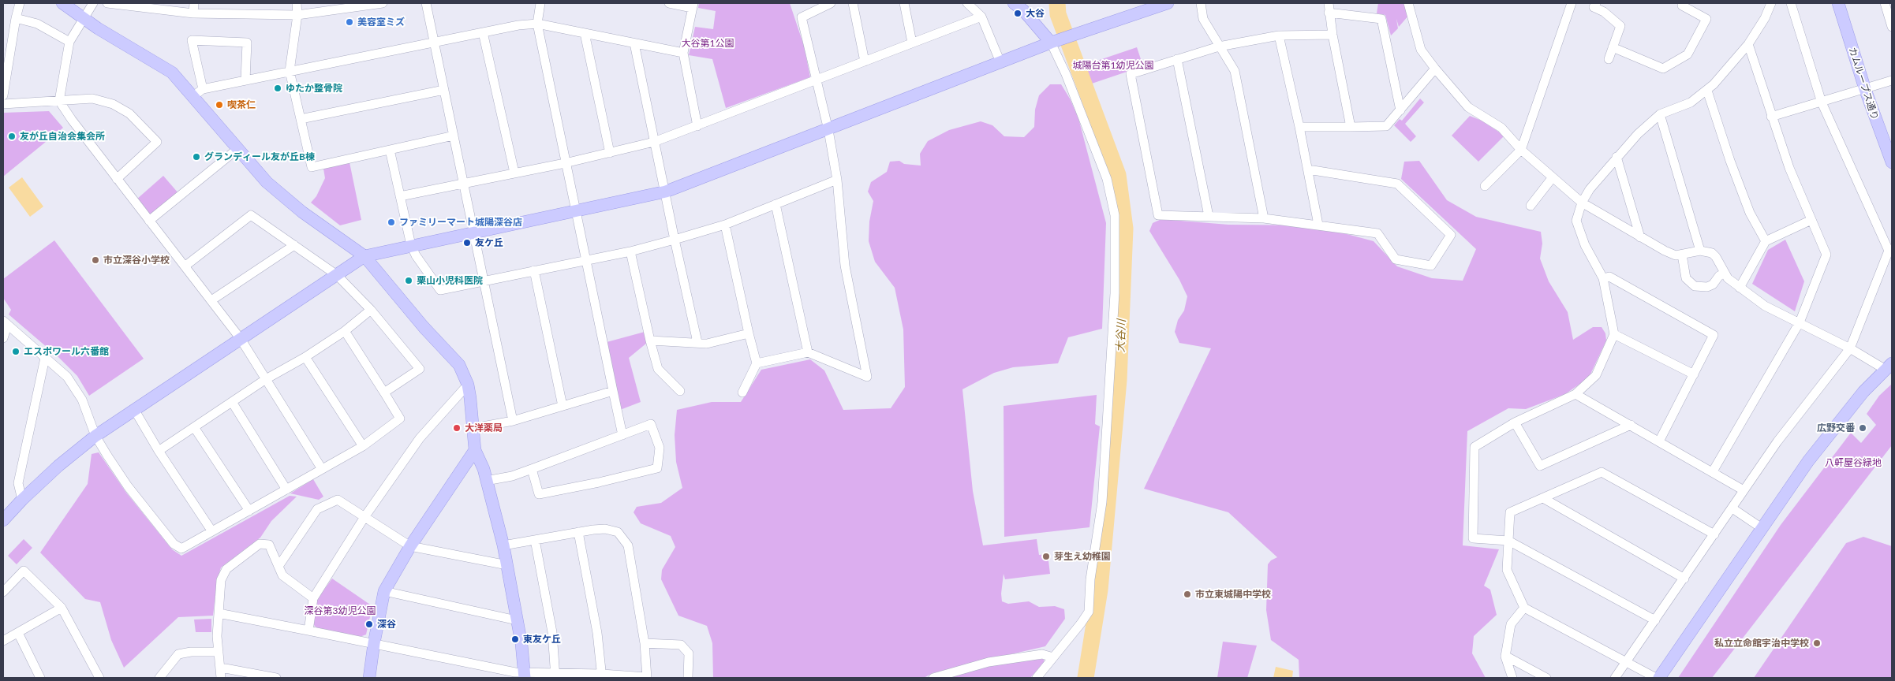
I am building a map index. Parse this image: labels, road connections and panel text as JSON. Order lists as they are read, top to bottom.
{
  "streets": {
    "street": ["カムループス通り"]
  },
  "water": ["大谷川"],
  "parks": [
    "大谷第1公園",
    "城陽台第1幼児公園",
    "八軒屋谷緑地",
    "深谷第3幼児公園"
  ],
  "places": [
    "大谷",
    "美容室ミズ",
    "ゆたか整骨院",
    "喫茶仁",
    "友が丘自治会集会所",
    "グランディール友が丘B棟",
    "ファミリーマート城陽深谷店",
    "友ケ丘",
    "市立深谷小学校",
    "栗山小児科医院",
    "エスポワール六番館",
    "大洋薬局",
    "広野交番",
    "芽生え幼稚園",
    "市立東城陽中学校",
    "深谷",
    "東友ケ丘",
    "私立立命館宇治中学校"
  ]
}
